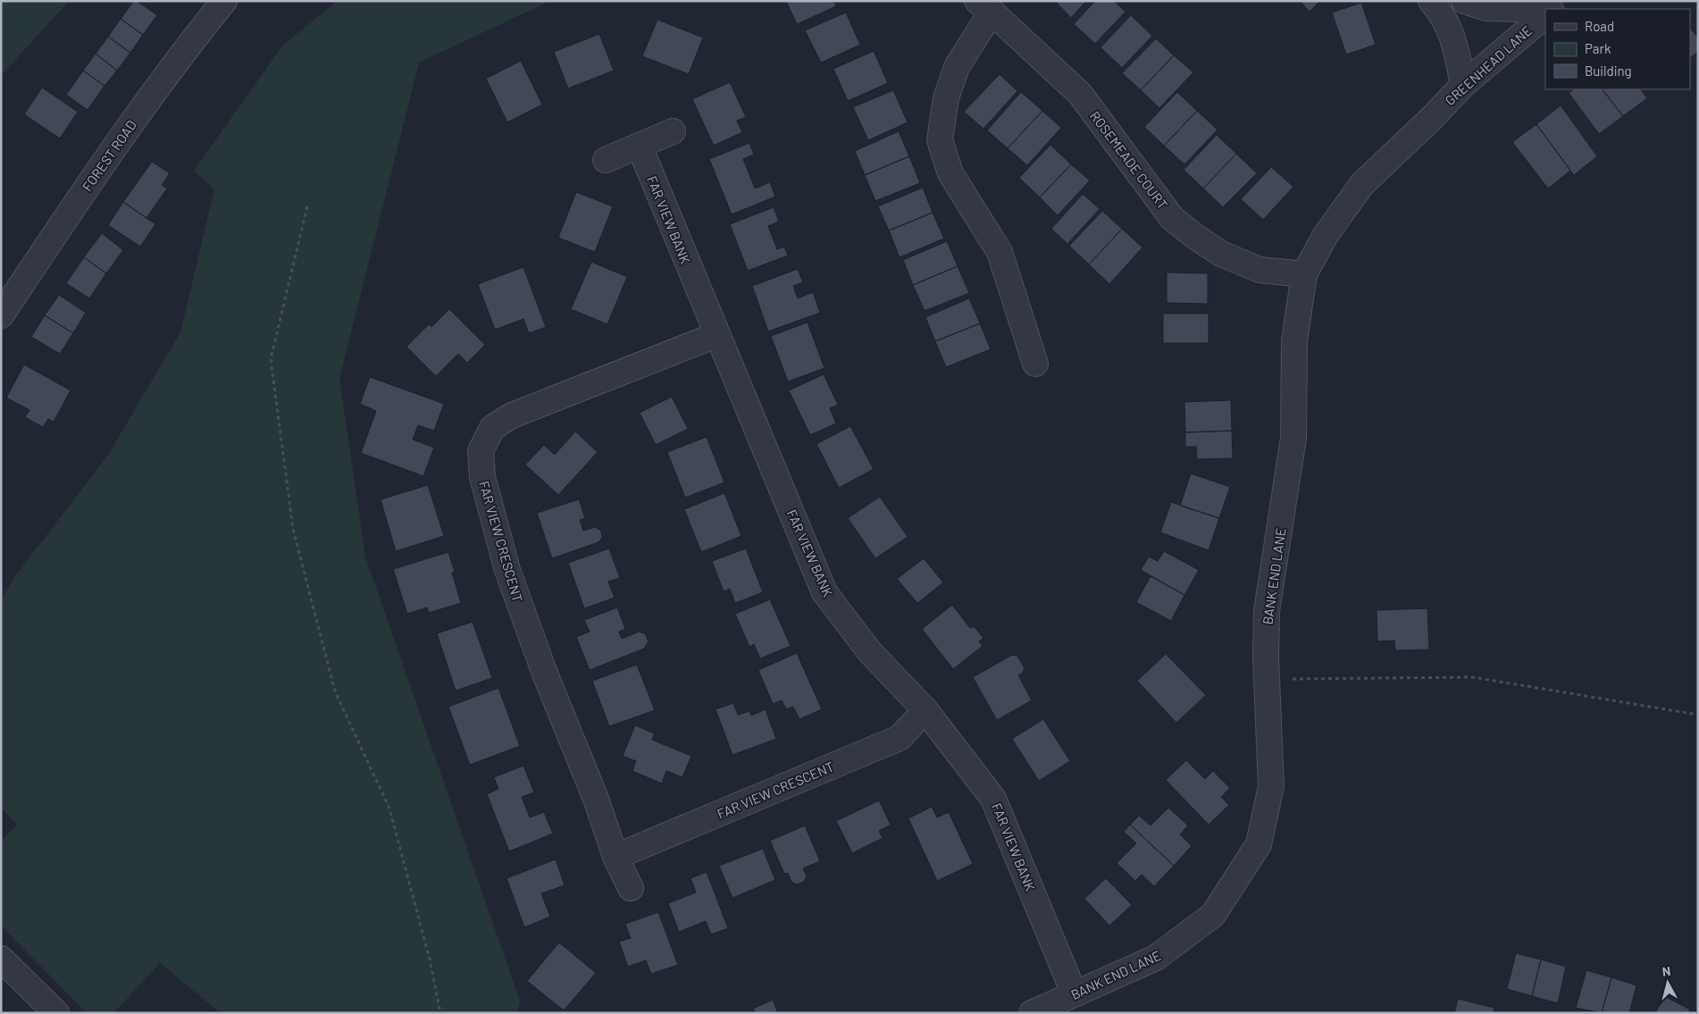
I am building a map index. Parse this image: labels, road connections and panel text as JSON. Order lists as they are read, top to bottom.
{
  "streets": {
    "street": [
      "GREENHEAD LANE",
      "FOREST ROAD",
      "ROSEMEADE COURT",
      "FAR VIEW BANK",
      "FAR VIEW CRESCENT",
      "BANK END LANE"
    ]
  },
  "crossings": [
    ["GREENHEAD LANE", "BANK END LANE"],
    ["ROSEMEADE COURT", "BANK END LANE"],
    ["FAR VIEW BANK", "FAR VIEW CRESCENT"],
    ["FAR VIEW BANK", "BANK END LANE"]
  ],
  "legend": ["Road", "Park", "Building"],
  "north": "top"
}
